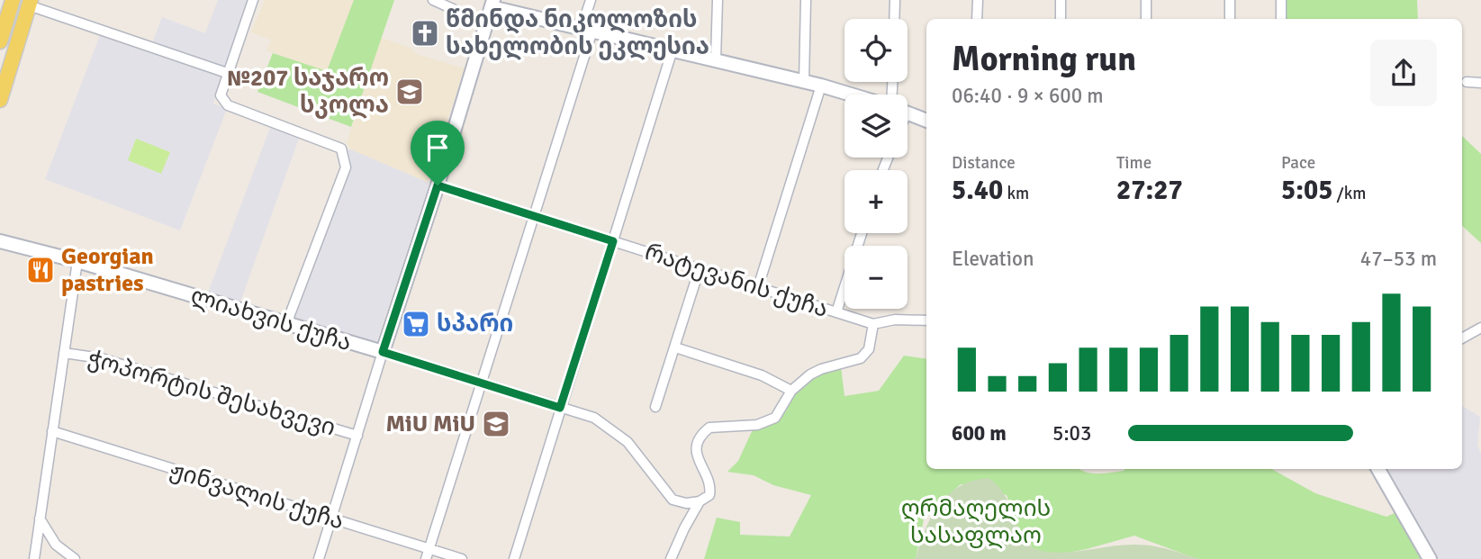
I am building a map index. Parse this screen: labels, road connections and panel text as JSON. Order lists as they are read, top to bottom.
{
  "streets": {
    "street": [
      "რატევანის ქუჩა",
      "ლიახვის ქუჩა",
      "ჭოპორტის შესახვევი",
      "ჟინვალის ქუჩა"
    ]
  },
  "parks": ["ღრმაღელის სასაფლაო"],
  "places": {
    "church": ["წმინდა ნიკოლოზის სახელობის ეკლესია"],
    "school or university": ["№207 საჯარო სკოლა", "MiU MiU"],
    "restaurant": ["Georgian pastries"],
    "supermarket": ["სპარი"]
  },
  "page": {
    "map_buttons": ["+", "−"],
    "heading": ["Morning run", "06:40 · 9 × 600 m"],
    "stats": [
      ["Distance", "5.40 km"],
      ["Time", "27:27"],
      ["Pace", "5:05 /km"]
    ],
    "chart": ["Elevation", "47–53 m"],
    "list": [
      {
        "name": "600 m",
        "note": "5:03"
      }
    ]
  }
}
